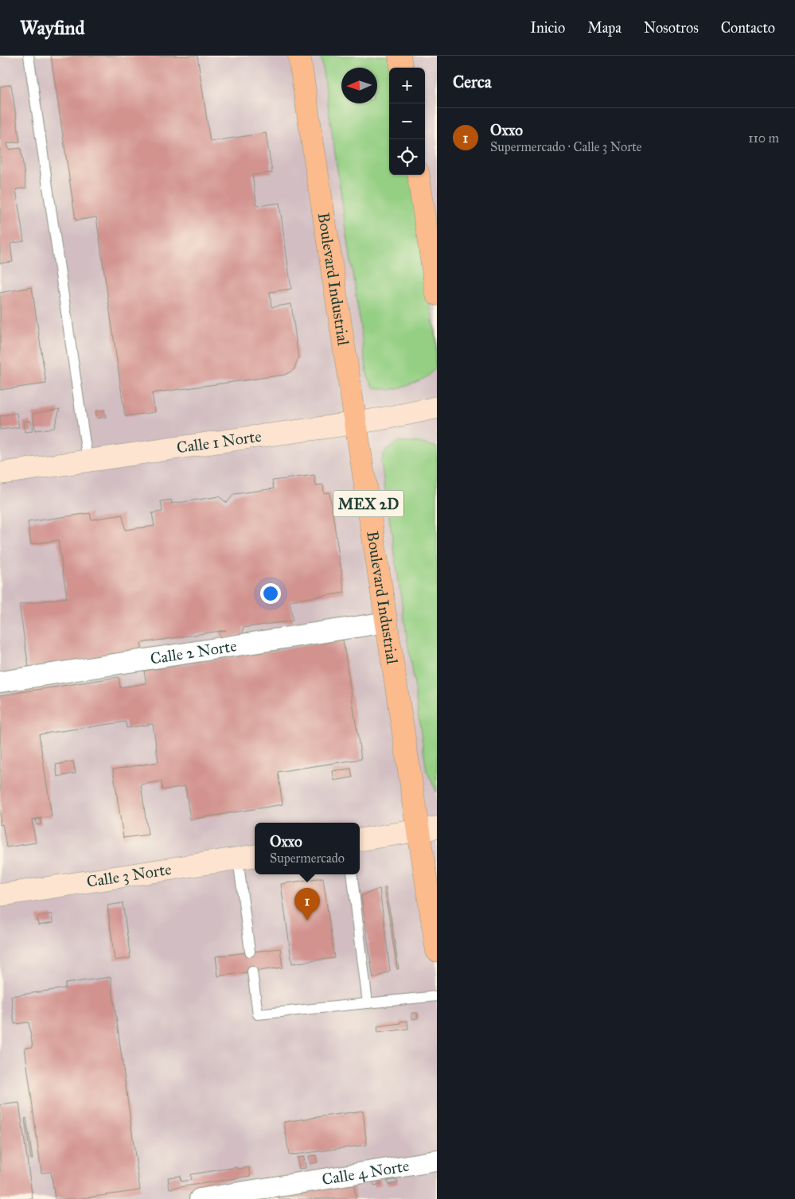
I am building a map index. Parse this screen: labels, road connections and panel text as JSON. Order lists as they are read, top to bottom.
{
  "streets": {
    "highway": ["Boulevard Industrial", "MEX 2D"],
    "street": [
      "Calle 1 Norte",
      "Calle 2 Norte",
      "Calle 3 Norte",
      "Calle 4 Norte"
    ]
  },
  "crossings": [
    ["Boulevard Industrial", "Calle 1 Norte"],
    ["Boulevard Industrial", "Calle 2 Norte"]
  ],
  "north": "left",
  "page": {
    "header": "Wayfind",
    "nav": [
      "Inicio",
      "Mapa",
      "Nosotros",
      "Contacto"
    ],
    "heading": "Cerca",
    "map_buttons": ["+", "−"],
    "list": [
      {
        "mark": "1",
        "name": "Oxxo",
        "note": "Supermercado · Calle 3 Norte",
        "value": "110 m"
      }
    ],
    "popup": ["Oxxo", "Supermercado"],
    "pins": "1"
  }
}
